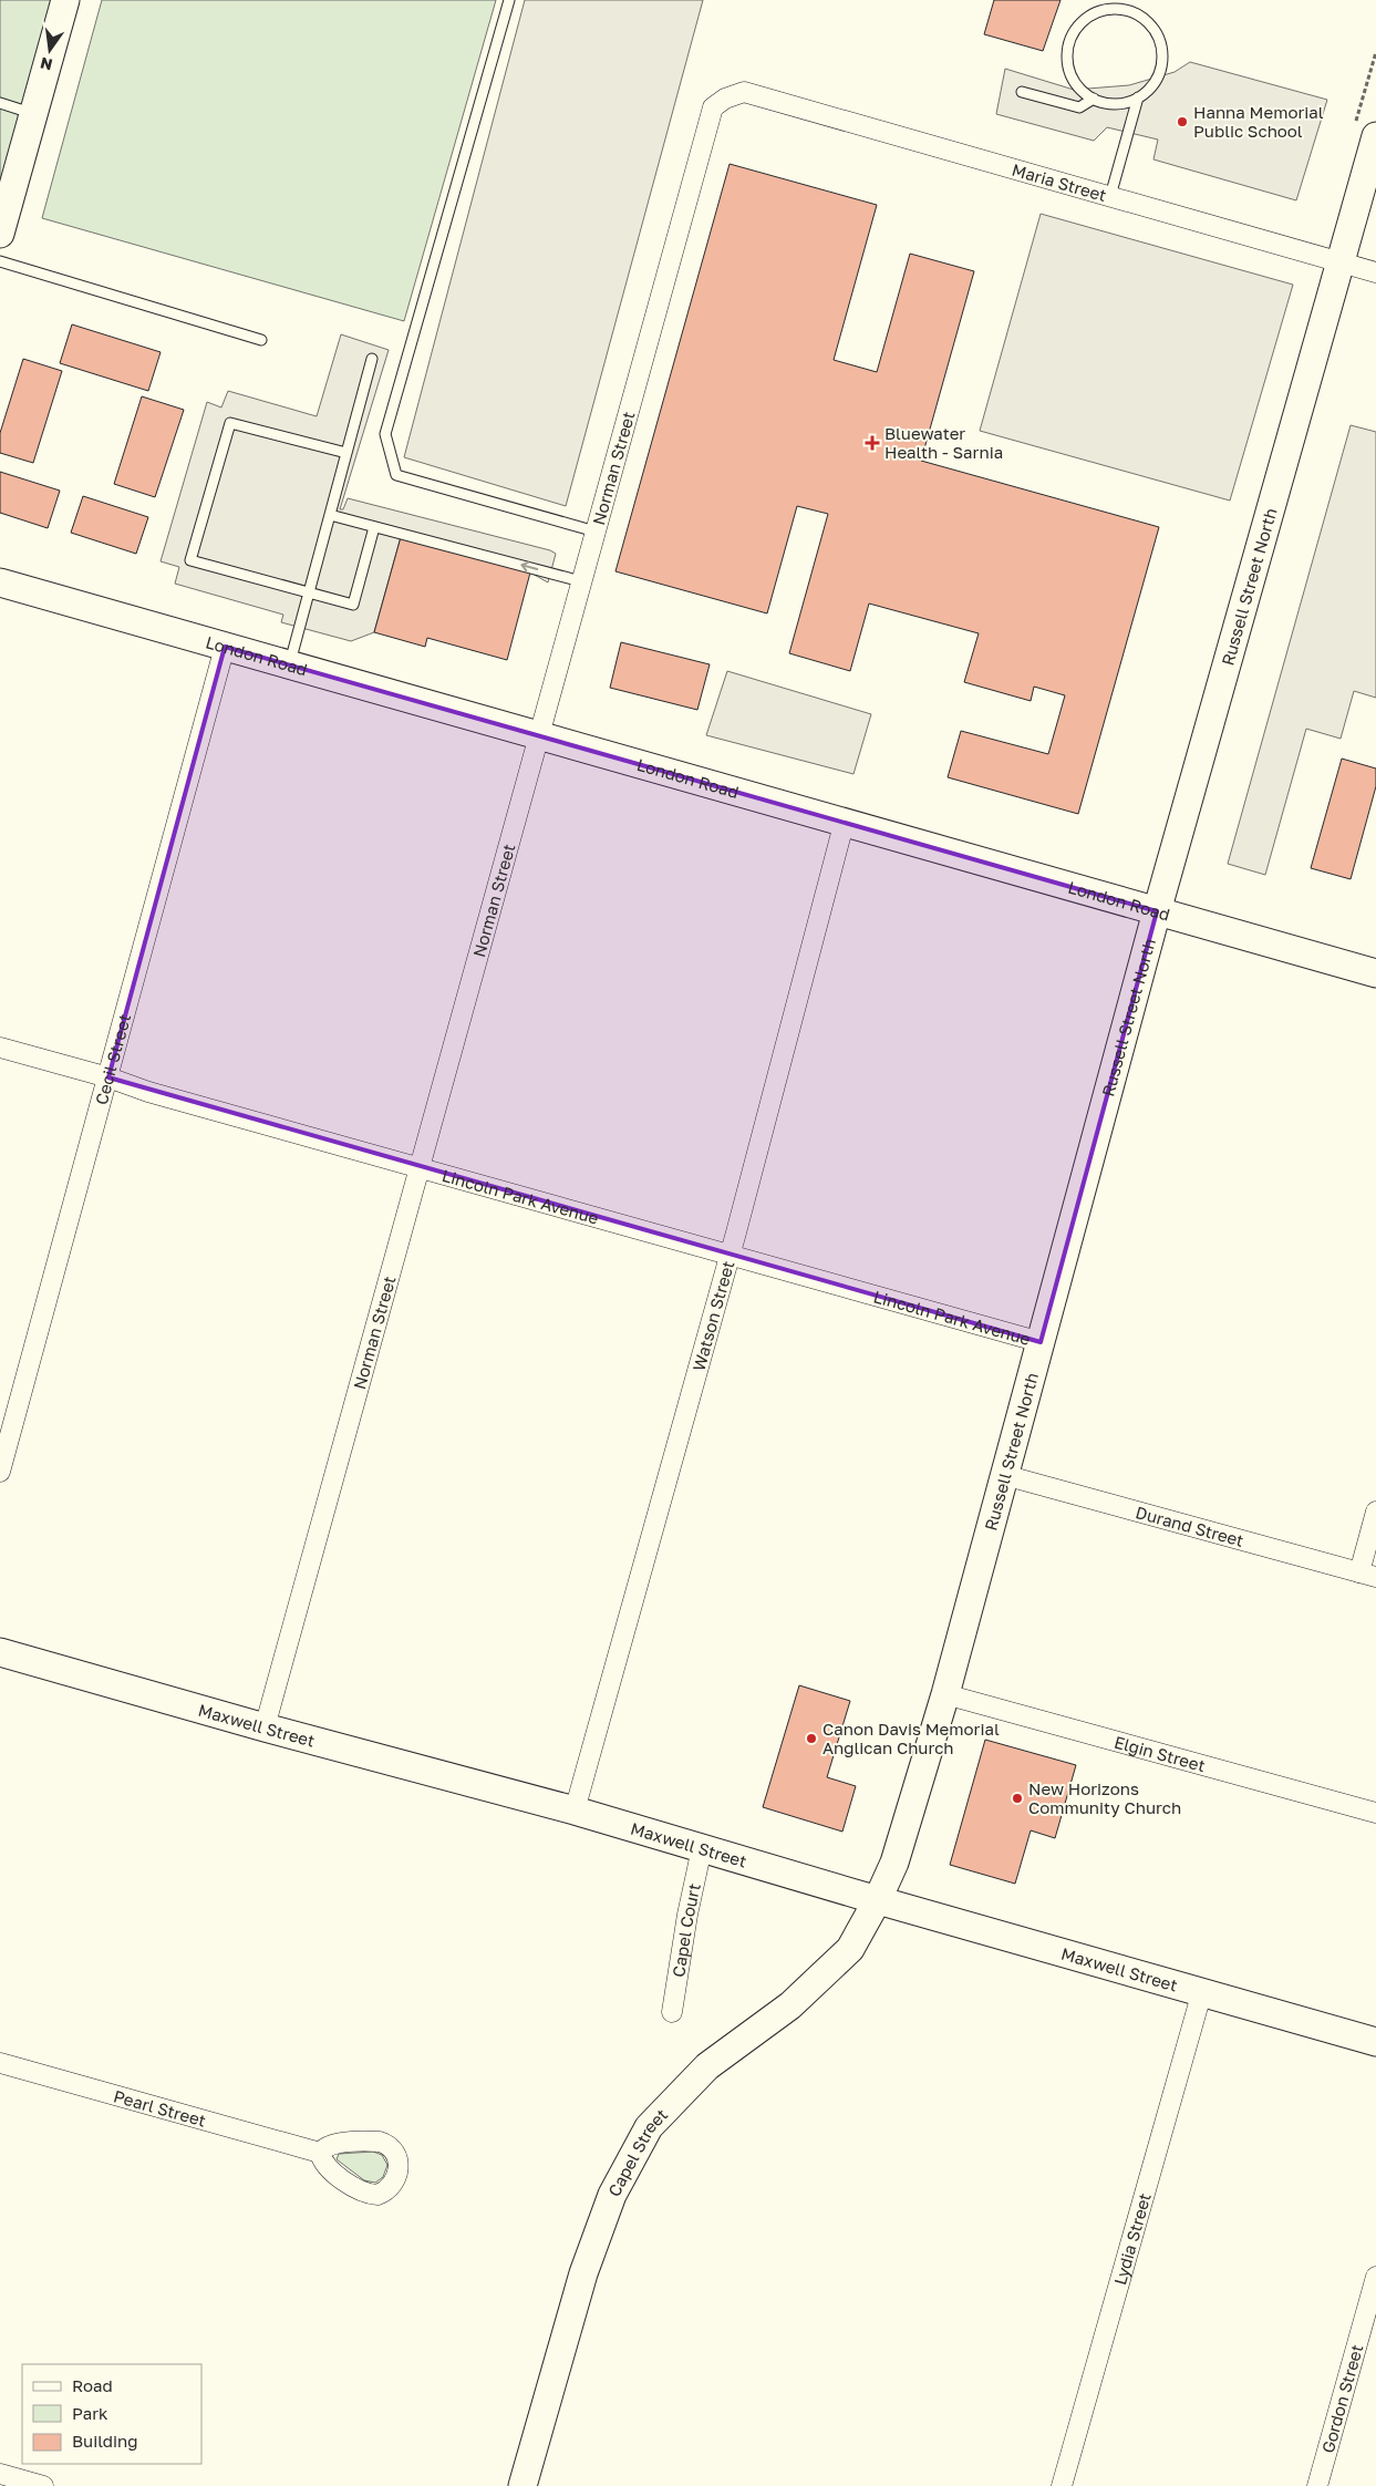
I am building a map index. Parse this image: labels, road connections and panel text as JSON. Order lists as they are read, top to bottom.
{
  "streets": {
    "street": [
      "Maria Street",
      "Norman Street",
      "Russell Street North",
      "London Road",
      "Cecil Street",
      "Lincoln Park Avenue",
      "Watson Street",
      "Durand Street",
      "Maxwell Street",
      "Elgin Street",
      "Capel Court",
      "Pearl Street",
      "Capel Street",
      "Lydia Street",
      "Gordon Street"
    ]
  },
  "crossings": [
    ["Maria Street", "Norman Street"],
    ["Maria Street", "Russell Street North"],
    ["Norman Street", "London Road"],
    ["Norman Street", "Lincoln Park Avenue"],
    ["Norman Street", "Maxwell Street"],
    ["Russell Street North", "London Road"],
    ["Russell Street North", "Lincoln Park Avenue"],
    ["Russell Street North", "Durand Street"],
    ["Russell Street North", "Maxwell Street"],
    ["Russell Street North", "Elgin Street"],
    ["Russell Street North", "Capel Street"],
    ["London Road", "Cecil Street"],
    ["London Road", "Watson Street"],
    ["Cecil Street", "Lincoln Park Avenue"],
    ["Lincoln Park Avenue", "Watson Street"],
    ["Watson Street", "Maxwell Street"],
    ["Maxwell Street", "Capel Court"],
    ["Maxwell Street", "Capel Street"],
    ["Maxwell Street", "Lydia Street"]
  ],
  "places": {
    "other": ["Hanna Memorial Public School", "Canon Davis Memorial Anglican Church", "New Horizons Community Church"],
    "health": ["Bluewater Health - Sarnia"]
  },
  "legend": ["Road", "Park", "Building"],
  "north": "bottom"
}
